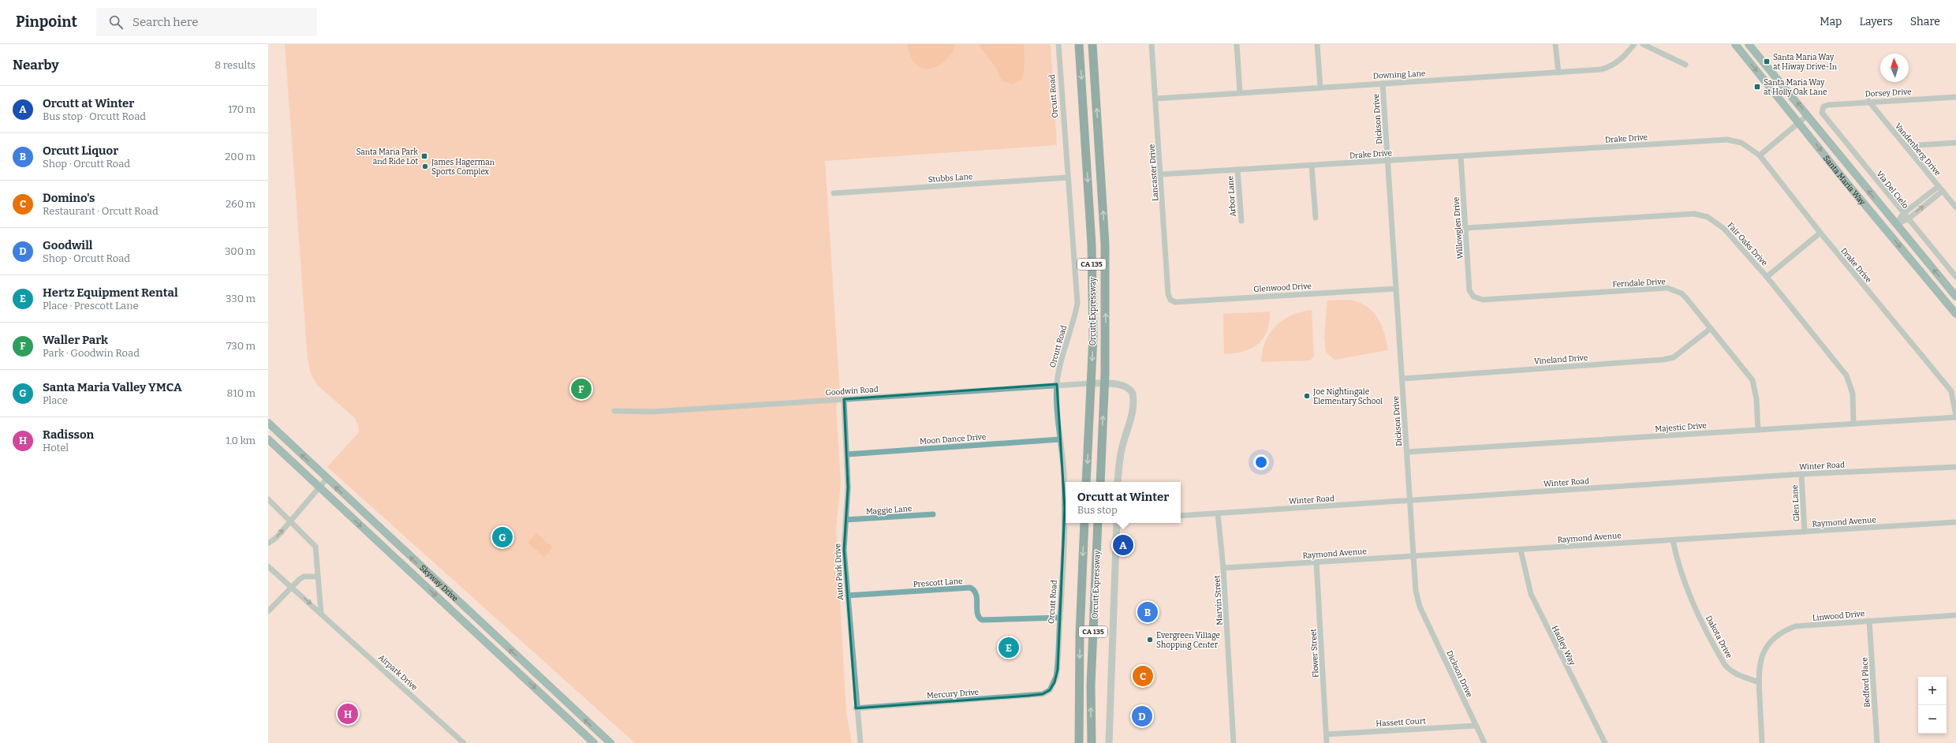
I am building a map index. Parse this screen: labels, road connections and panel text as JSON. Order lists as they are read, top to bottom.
{
  "streets": {
    "highway": ["CA 135", "Orcutt Expressway"],
    "main road": ["Santa Maria Way", "Skyway Drive"],
    "street": [
      "Downing Lane",
      "Dorsey Drive",
      "Orcutt Road",
      "Dickson Drive",
      "Drake Drive",
      "Vandenberg Drive",
      "Lancaster Drive",
      "Stubbs Lane",
      "Via Del Cielo",
      "Arbor Lane",
      "Willowglen Drive",
      "Fair Oaks Drive",
      "Ferndale Drive",
      "Glenwood Drive",
      "Vineland Drive",
      "Goodwin Road",
      "Majestic Drive",
      "Moon Dance Drive",
      "Winter Road",
      "Glen Lane",
      "Maggie Lane",
      "Raymond Avenue",
      "Auto Park Drive",
      "Prescott Lane",
      "Marvin Street",
      "Linwood Drive",
      "Dakota Drive",
      "Hadley Way",
      "Flower Street",
      "Airpark Drive",
      "Bedford Place",
      "Mercury Drive",
      "Hassett Court"
    ]
  },
  "crossings": [
    ["Downing Lane", "Dickson Drive"],
    ["Downing Lane", "Lancaster Drive"],
    ["Dorsey Drive", "Vandenberg Drive"],
    ["Dorsey Drive", "Via Del Cielo"],
    ["Orcutt Road", "Stubbs Lane"],
    ["Orcutt Road", "Goodwin Road"],
    ["Orcutt Road", "Moon Dance Drive"],
    ["Orcutt Road", "Prescott Lane"],
    ["Orcutt Road", "Mercury Drive"],
    ["Dickson Drive", "Drake Drive"],
    ["Dickson Drive", "Glenwood Drive"],
    ["Dickson Drive", "Vineland Drive"],
    ["Dickson Drive", "Majestic Drive"],
    ["Dickson Drive", "Winter Road"],
    ["Dickson Drive", "Raymond Avenue"],
    ["Dickson Drive", "Hassett Court"],
    ["Drake Drive", "Lancaster Drive"],
    ["Drake Drive", "Arbor Lane"],
    ["Drake Drive", "Willowglen Drive"],
    ["Drake Drive", "Majestic Drive"],
    ["Lancaster Drive", "Glenwood Drive"],
    ["Willowglen Drive", "Fair Oaks Drive"],
    ["Willowglen Drive", "Ferndale Drive"],
    ["Fair Oaks Drive", "Majestic Drive"],
    ["Ferndale Drive", "Vineland Drive"],
    ["Ferndale Drive", "Majestic Drive"],
    ["Orcutt Expressway", "Goodwin Road"],
    ["Goodwin Road", "Auto Park Drive"],
    ["Moon Dance Drive", "Auto Park Drive"],
    ["Winter Road", "Glen Lane"],
    ["Winter Road", "Marvin Street"],
    ["Glen Lane", "Raymond Avenue"],
    ["Maggie Lane", "Auto Park Drive"],
    ["Raymond Avenue", "Marvin Street"],
    ["Raymond Avenue", "Dakota Drive"],
    ["Raymond Avenue", "Hadley Way"],
    ["Raymond Avenue", "Flower Street"],
    ["Auto Park Drive", "Prescott Lane"],
    ["Auto Park Drive", "Mercury Drive"],
    ["Linwood Drive", "Dakota Drive"],
    ["Linwood Drive", "Bedford Place"],
    ["Flower Street", "Hassett Court"]
  ],
  "places": {
    "transit": ["Santa Maria Way at Hiway Drive-In", "Santa Maria Way at Holly Oak Lane", "Santa Maria Park and Ride Lot"],
    "other": ["James Hagerman Sports Complex", "Joe Nightingale Elementary School", "Evergreen Village Shopping Center"]
  },
  "north": "top",
  "page": {
    "header": "Pinpoint",
    "search": "Search here",
    "nav": ["Map", "Layers", "Share"],
    "heading": ["Nearby", "8 results"],
    "list": [
      {
        "mark": "A",
        "name": "Orcutt at Winter",
        "note": "Bus stop · Orcutt Road",
        "value": "170 m"
      },
      {
        "mark": "B",
        "name": "Orcutt Liquor",
        "note": "Shop · Orcutt Road",
        "value": "200 m"
      },
      {
        "mark": "C",
        "name": "Domino's",
        "note": "Restaurant · Orcutt Road",
        "value": "260 m"
      },
      {
        "mark": "D",
        "name": "Goodwill",
        "note": "Shop · Orcutt Road",
        "value": "300 m"
      },
      {
        "mark": "E",
        "name": "Hertz Equipment Rental",
        "note": "Place · Prescott Lane",
        "value": "330 m"
      },
      {
        "mark": "F",
        "name": "Waller Park",
        "note": "Park · Goodwin Road",
        "value": "730 m"
      },
      {
        "mark": "G",
        "name": "Santa Maria Valley YMCA",
        "note": "Place",
        "value": "810 m"
      },
      {
        "mark": "H",
        "name": "Radisson",
        "note": "Hotel",
        "value": "1.0 km"
      }
    ],
    "pins": [
      "F",
      "G",
      "A",
      "B",
      "E",
      "C",
      "H",
      "D"
    ],
    "popup": ["Orcutt at Winter", "Bus stop"],
    "map_buttons": ["+", "−"]
  }
}
